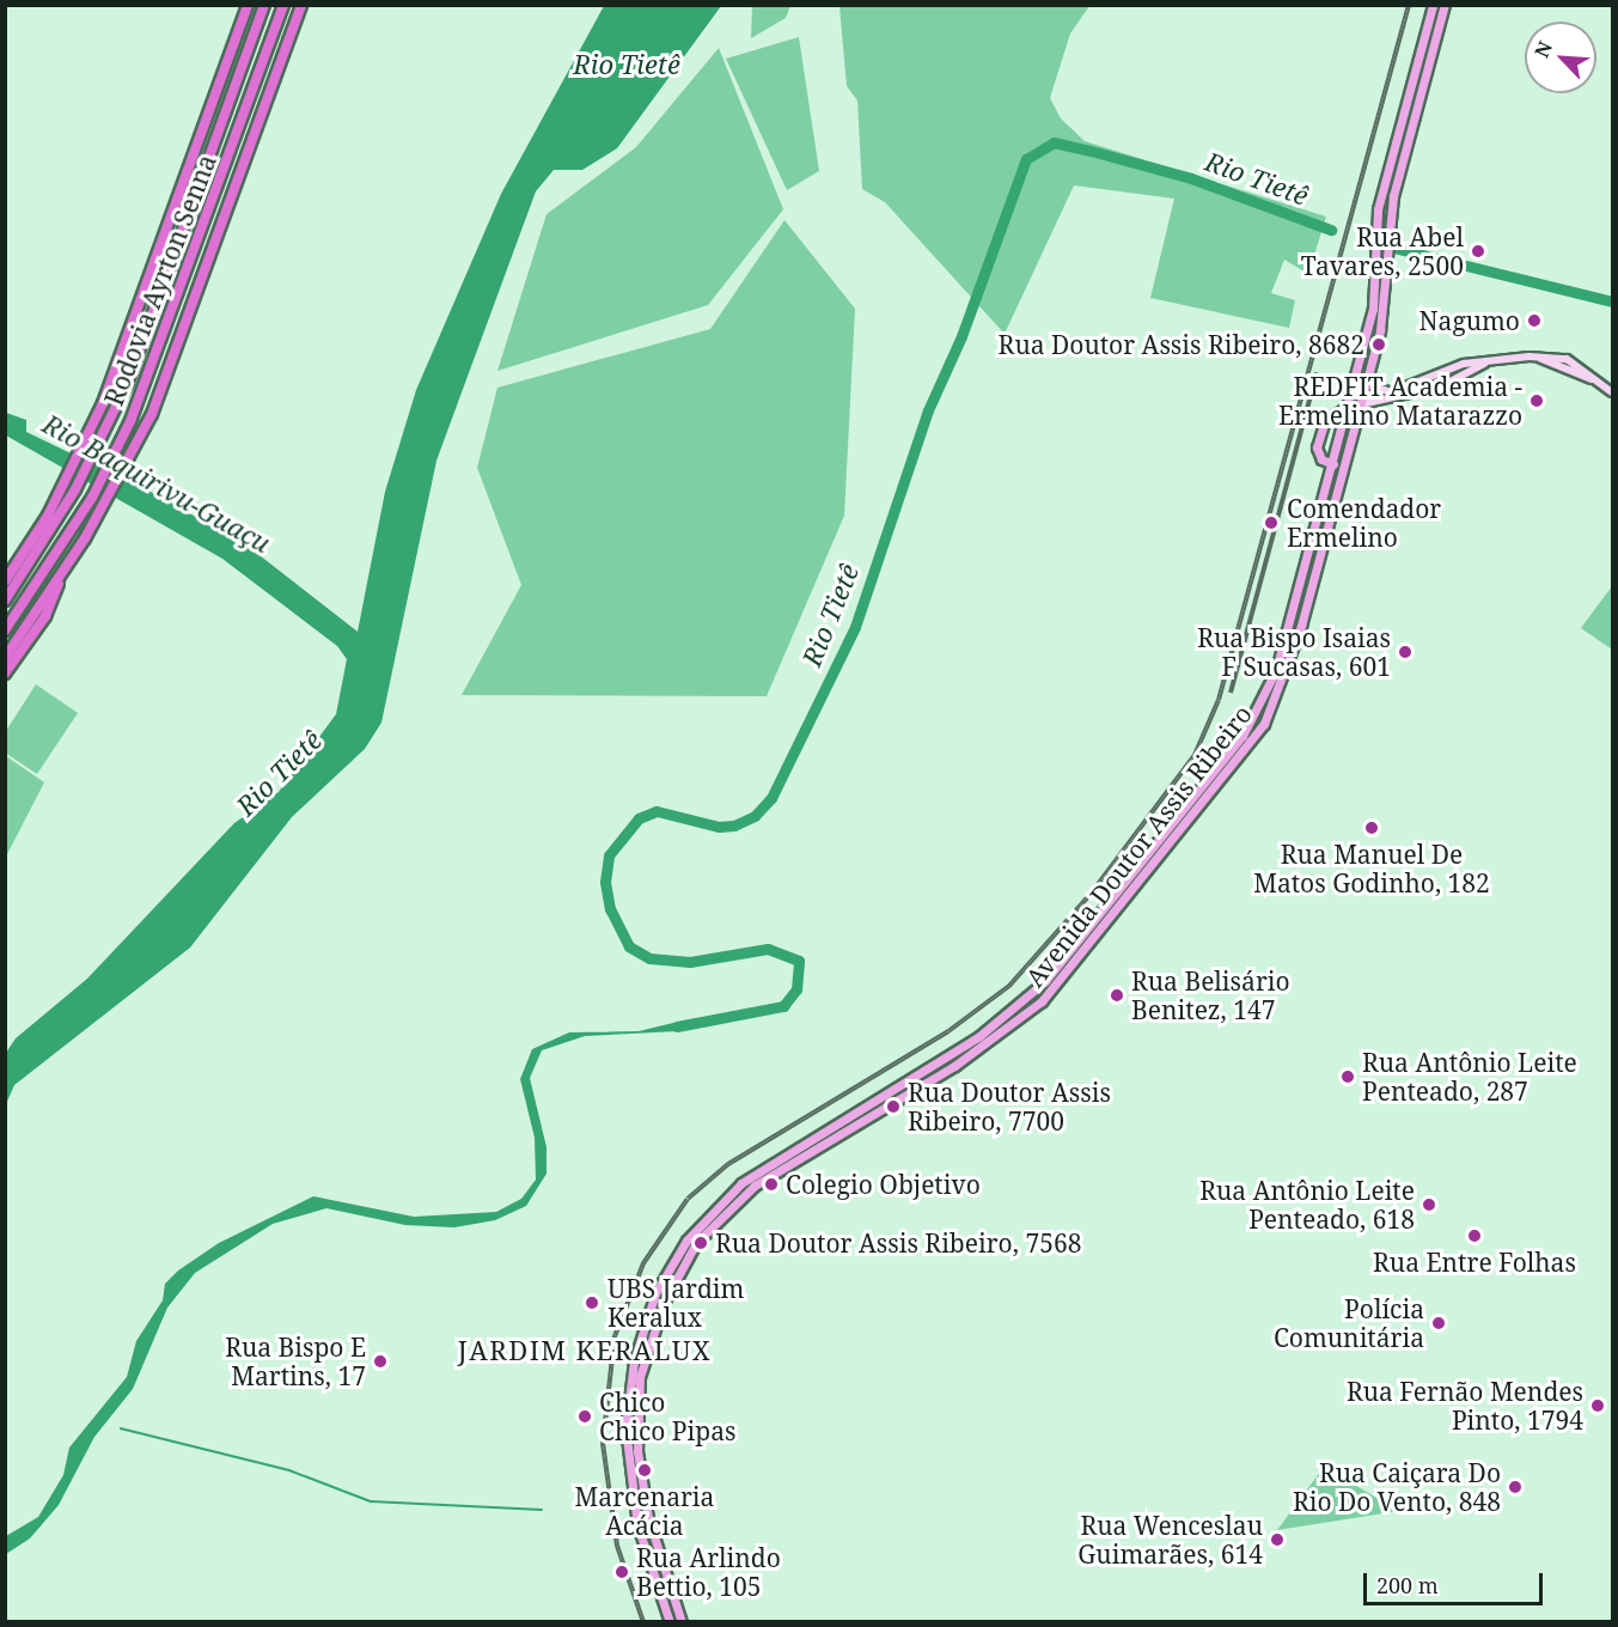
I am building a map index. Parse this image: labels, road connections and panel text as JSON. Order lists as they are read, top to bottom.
{
  "streets": {
    "highway": ["Rodovia Ayrton Senna"],
    "main road": ["Avenida Doutor Assis Ribeiro"]
  },
  "districts": ["JARDIM KERALUX"],
  "water": ["Rio Tietê", "Rio Baquirivu-Guaçu"],
  "places": [
    "Rua Abel Tavares, 2500",
    "Nagumo",
    "Rua Doutor Assis Ribeiro, 8682",
    "REDFIT Academia - Ermelino Matarazzo",
    "Comendador Ermelino",
    "Rua Bispo Isaias F Sucasas, 601",
    "Rua Manuel De Matos Godinho, 182",
    "Rua Belisário Benitez, 147",
    "Rua Antônio Leite Penteado, 287",
    "Rua Doutor Assis Ribeiro, 7700",
    "Colegio Objetivo",
    "Rua Antônio Leite Penteado, 618",
    "Rua Entre Folhas",
    "Rua Doutor Assis Ribeiro, 7568",
    "UBS Jardim Keralux",
    "Polícia Comunitária",
    "Rua Bispo E Martins, 17",
    "Rua Fernão Mendes Pinto, 1794",
    "Chico Chico Pipas",
    "Marcenaria Acácia",
    "Rua Caiçara Do Rio Do Vento, 848",
    "Rua Wenceslau Guimarães, 614",
    "Rua Arlindo Bettio, 105"
  ],
  "scale_bar": "200 m",
  "north": "top left"
}
